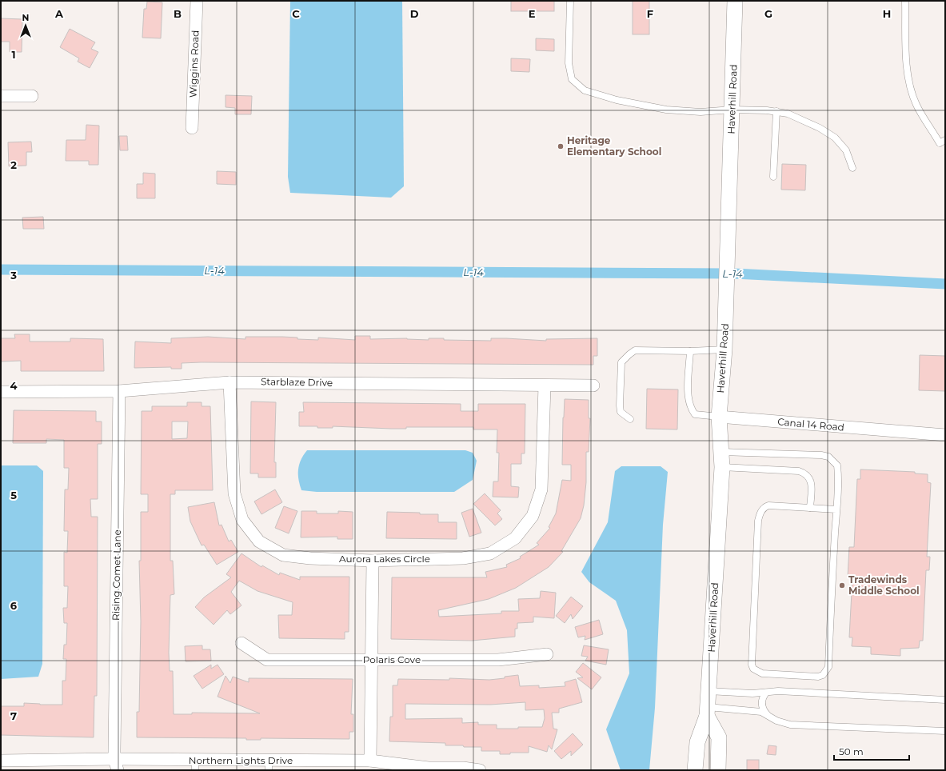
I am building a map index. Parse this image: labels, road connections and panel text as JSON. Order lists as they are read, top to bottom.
{
  "streets": {
    "street": [
      "Wiggins Road",
      "Haverhill Road",
      "Starblaze Drive",
      "Canal 14 Road",
      "Aurora Lakes Circle",
      "Rising Comet Lane",
      "Polaris Cove",
      "Northern Lights Drive"
    ]
  },
  "crossings": [
    ["Haverhill Road", "Canal 14 Road"],
    ["Starblaze Drive", "Aurora Lakes Circle"],
    ["Starblaze Drive", "Rising Comet Lane"],
    ["Rising Comet Lane", "Northern Lights Drive"]
  ],
  "water": ["L-14"],
  "places": ["Heritage Elementary School", "Tradewinds Middle School"],
  "scale_bar": "50 m",
  "north": "top",
  "grid": {
    "columns": [
      "A",
      "B",
      "C",
      "D",
      "E",
      "F",
      "G",
      "H"
    ],
    "rows": [
      "1",
      "2",
      "3",
      "4",
      "5",
      "6",
      "7"
    ]
  }
}
